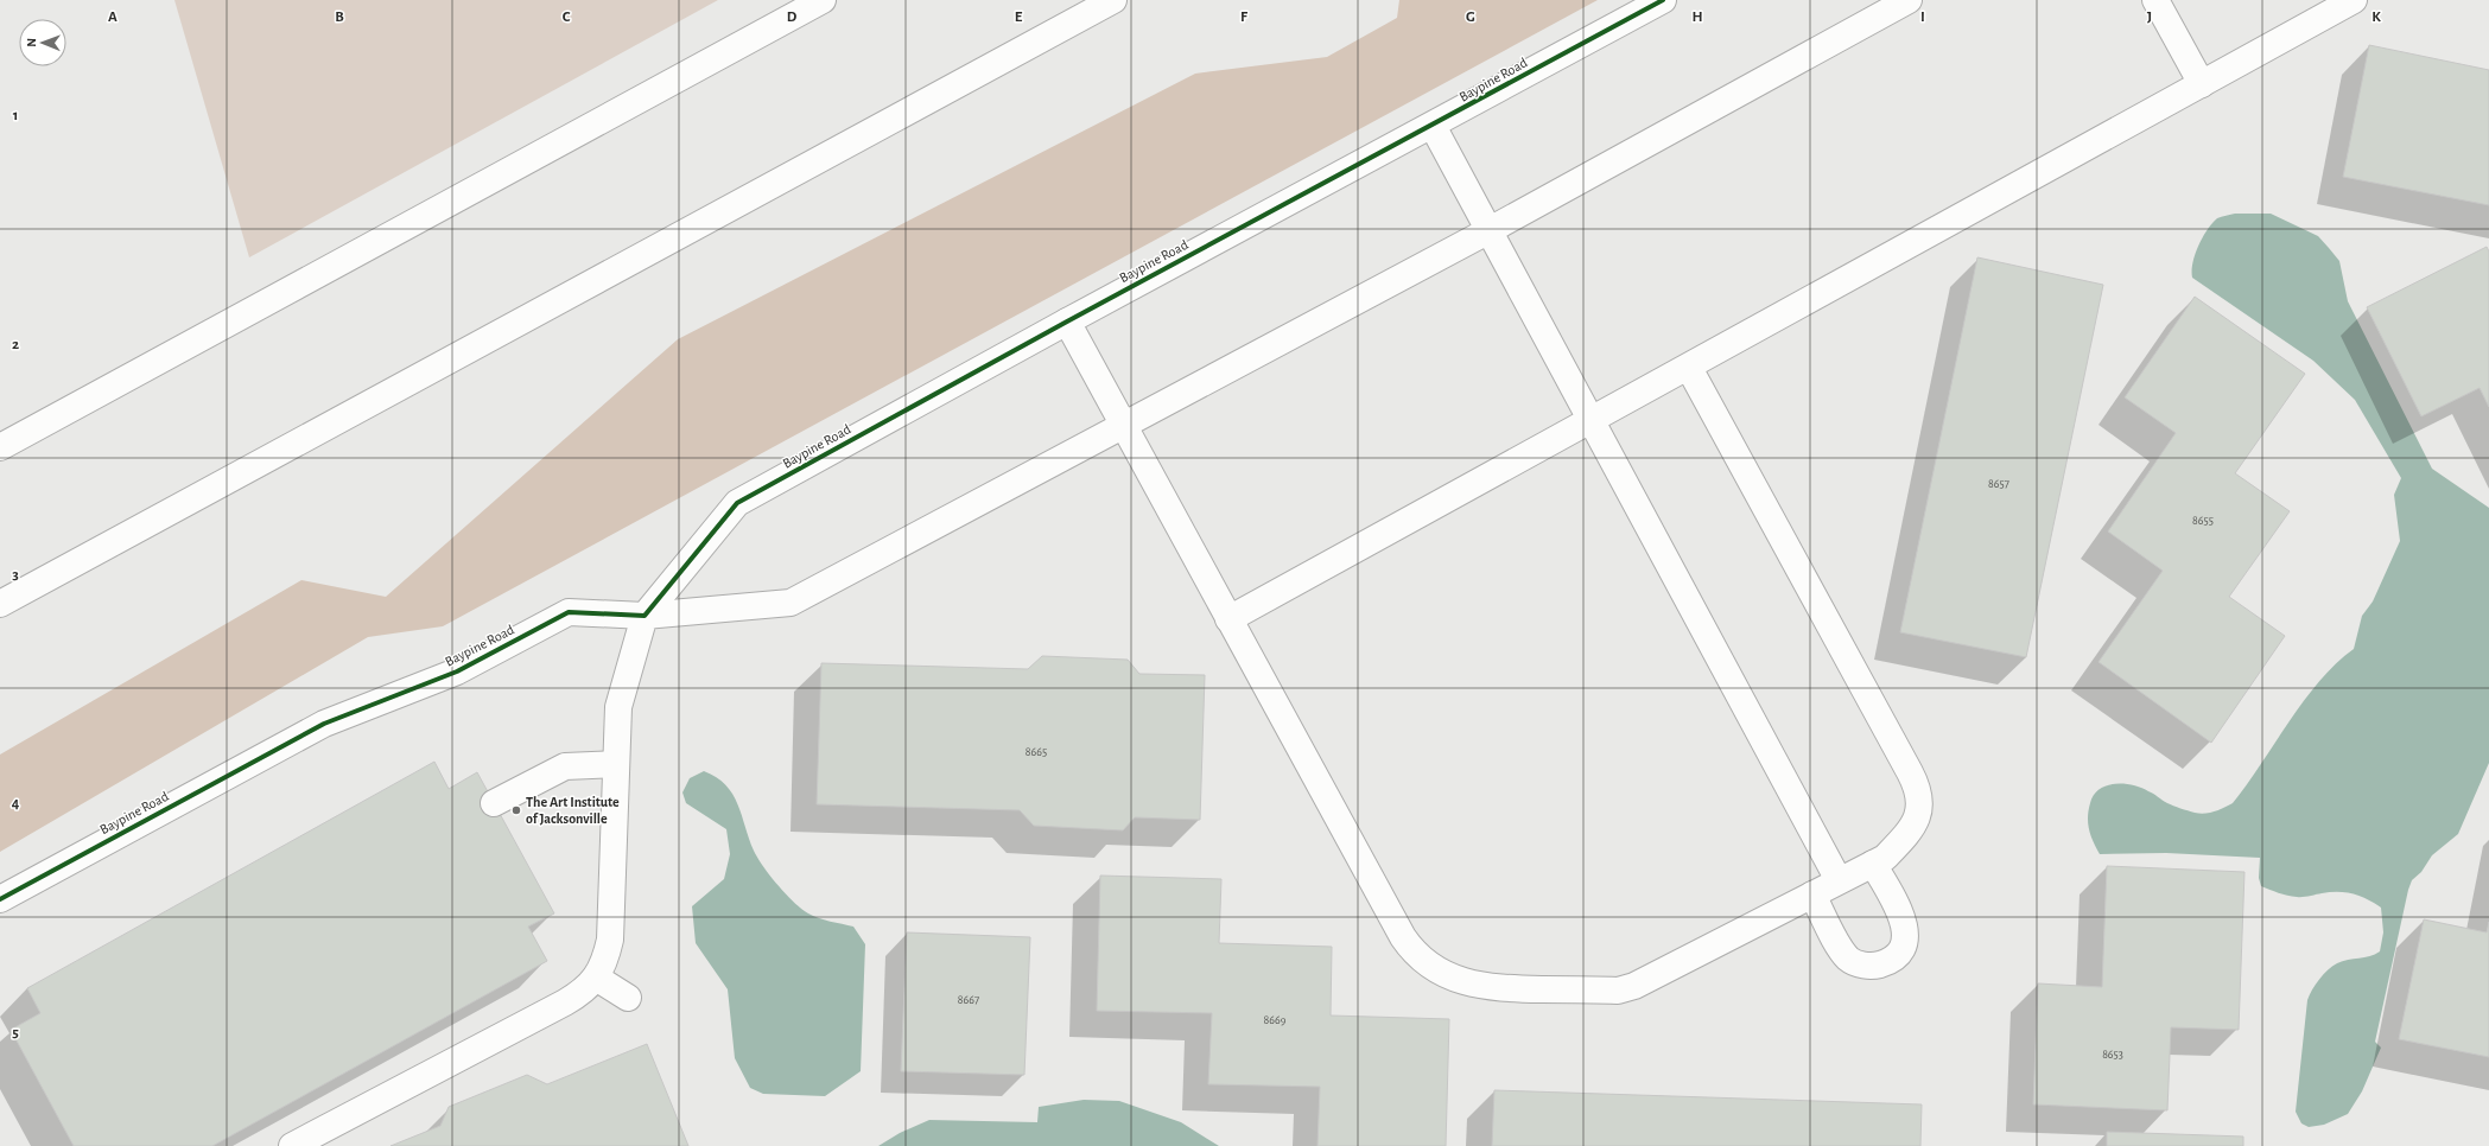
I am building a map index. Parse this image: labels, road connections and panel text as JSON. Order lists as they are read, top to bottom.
{
  "streets": {
    "main road": ["Baypine Road"]
  },
  "places": ["The Art Institute of Jacksonville"],
  "house_numbers": [
    "8657",
    "8655",
    "8665",
    "8667",
    "8669",
    "8653"
  ],
  "north": "left",
  "grid": {
    "columns": [
      "A",
      "B",
      "C",
      "D",
      "E",
      "F",
      "G",
      "H",
      "I",
      "J",
      "K"
    ],
    "rows": [
      "1",
      "2",
      "3",
      "4",
      "5"
    ]
  }
}
